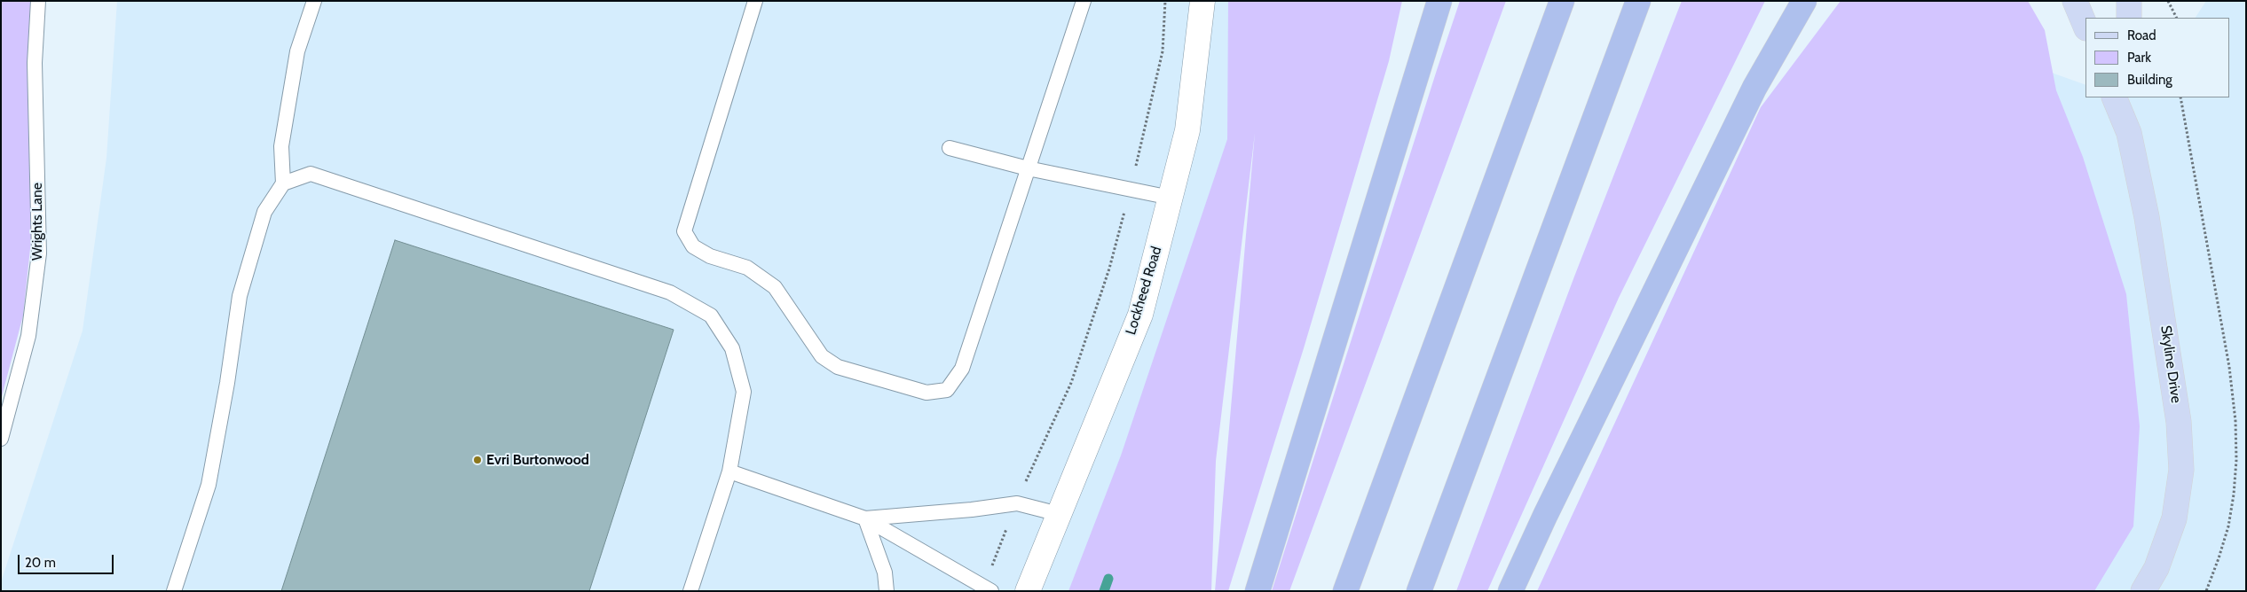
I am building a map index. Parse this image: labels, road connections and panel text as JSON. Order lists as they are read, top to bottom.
{
  "streets": {
    "main road": ["Skyline Drive"],
    "street": ["Lockheed Road"],
    "lane": ["Wrights Lane"]
  },
  "places": ["Evri Burtonwood"],
  "legend": ["Road", "Park", "Building"],
  "scale_bar": "20 m"
}
